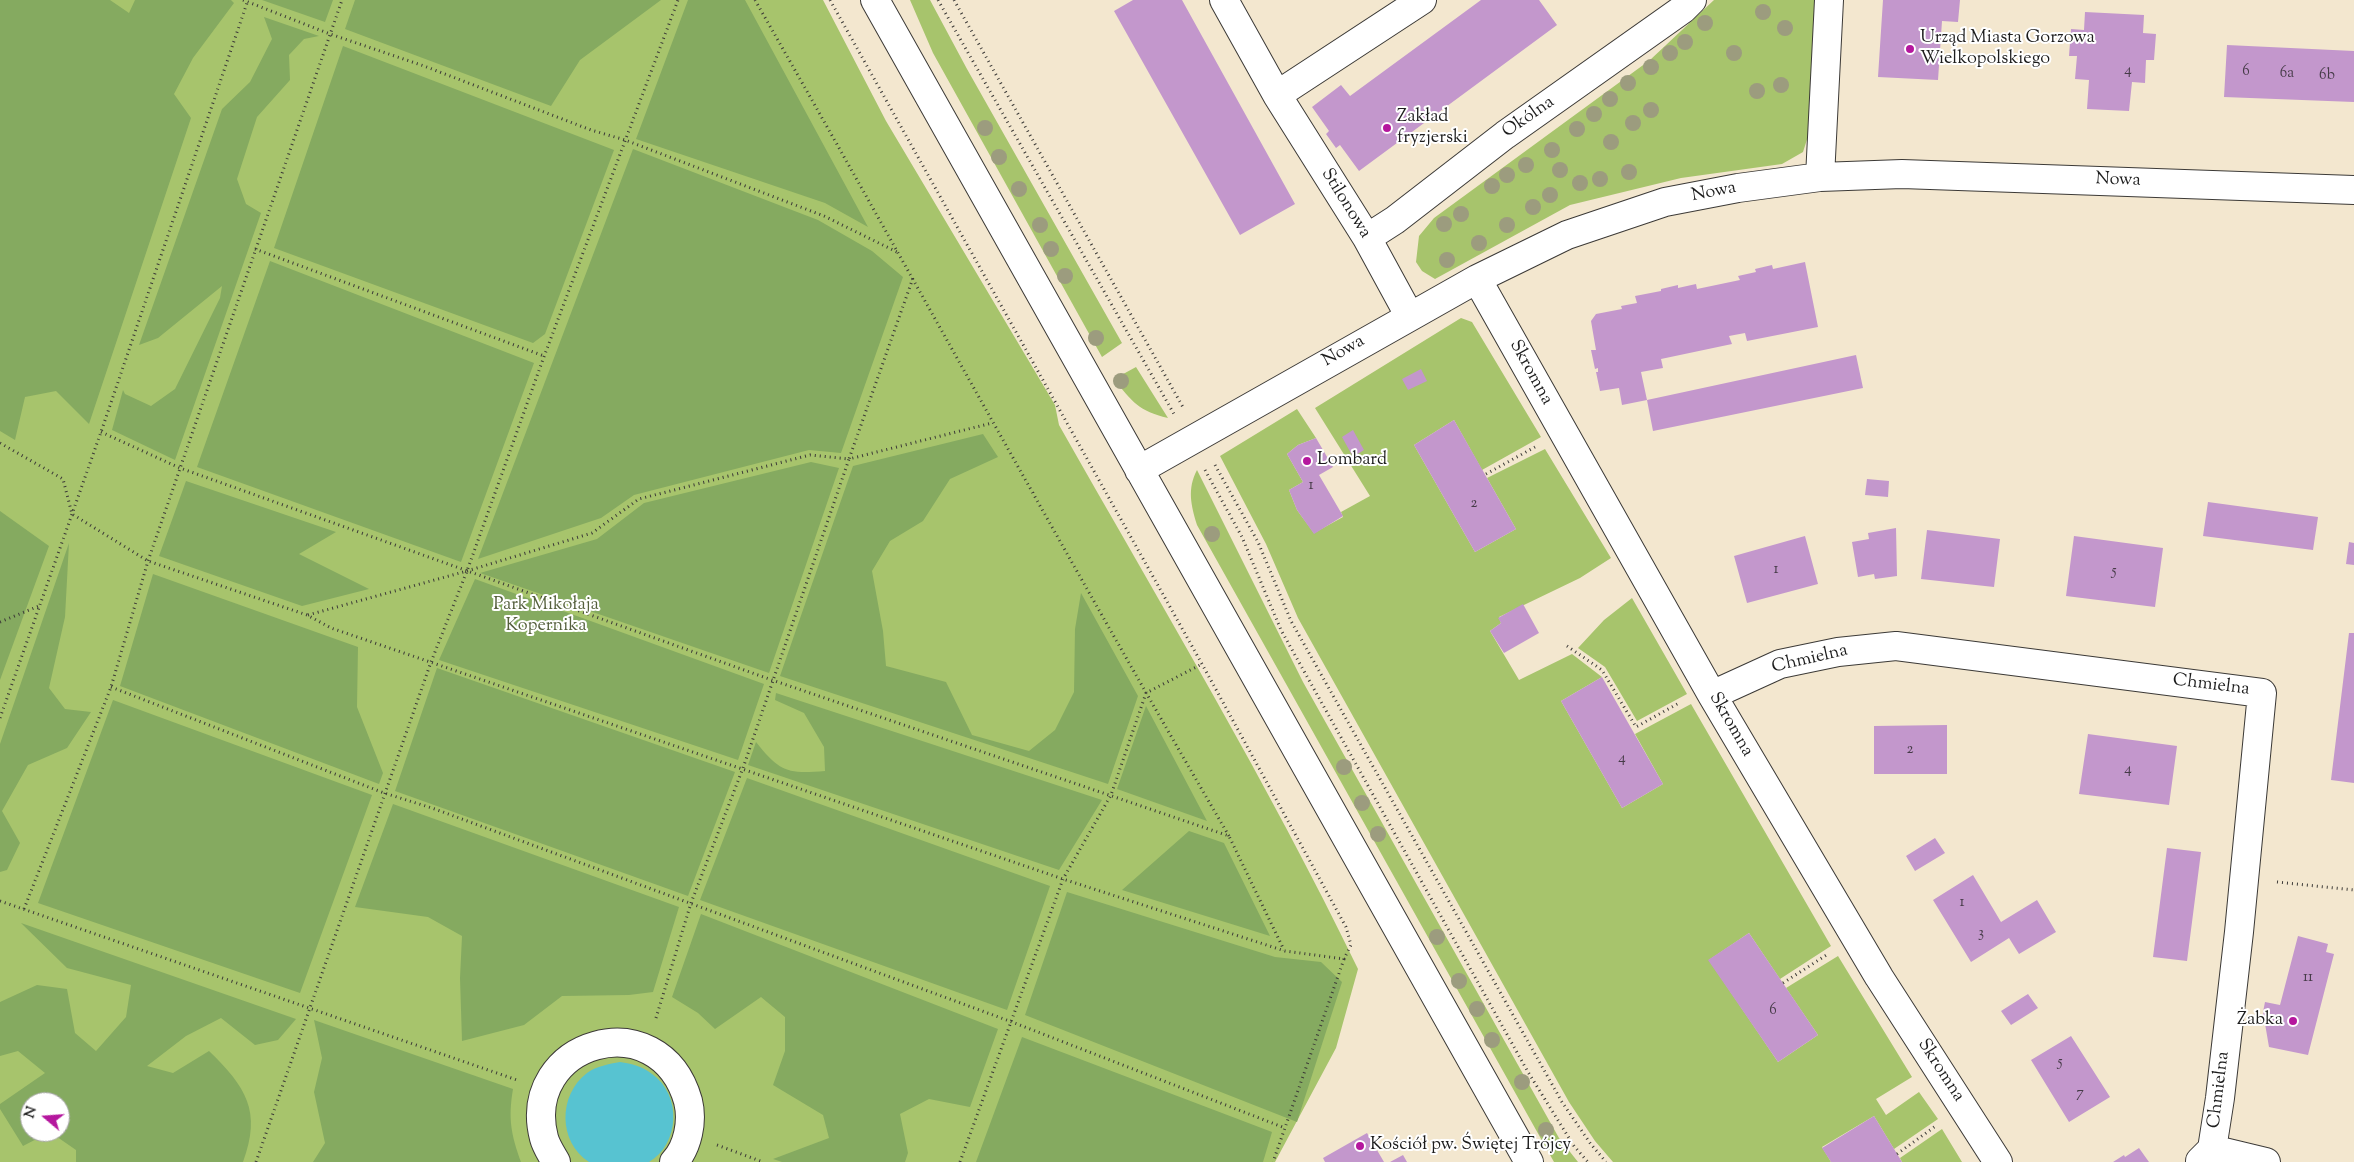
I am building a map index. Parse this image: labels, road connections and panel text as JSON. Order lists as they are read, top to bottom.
{
  "streets": {
    "street": [
      "Okólna",
      "Nowa",
      "Stilonowa",
      "Skromna",
      "Chmielna"
    ]
  },
  "crossings": [
    ["Okólna", "Stilonowa"],
    ["Nowa", "Stilonowa"],
    ["Nowa", "Skromna"],
    ["Skromna", "Chmielna"]
  ],
  "parks": ["Park Mikołaja Kopernika"],
  "places": [
    "Urząd Miasta Gorzowa Wielkopolskiego",
    "Zakład fryzjerski",
    "Lombard",
    "Żabka",
    "Kościół pw. Świętej Trójcy"
  ],
  "house_numbers": [
    "4",
    "6",
    "6a",
    "6b",
    "1",
    "2",
    "1",
    "5",
    "2",
    "4",
    "4",
    "1",
    "3",
    "11",
    "6",
    "5",
    "7"
  ],
  "north": "left"
}
